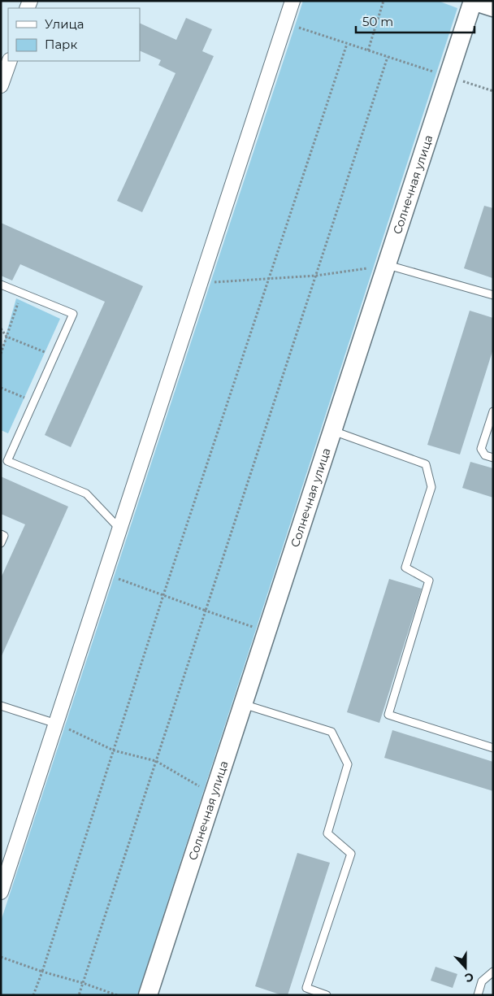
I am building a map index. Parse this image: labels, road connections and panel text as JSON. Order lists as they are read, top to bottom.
{
  "streets": {
    "street": ["Солнечная улица"]
  },
  "legend": ["Улица", "Парк"],
  "scale_bar": "50 m",
  "north": "bottom"
}
